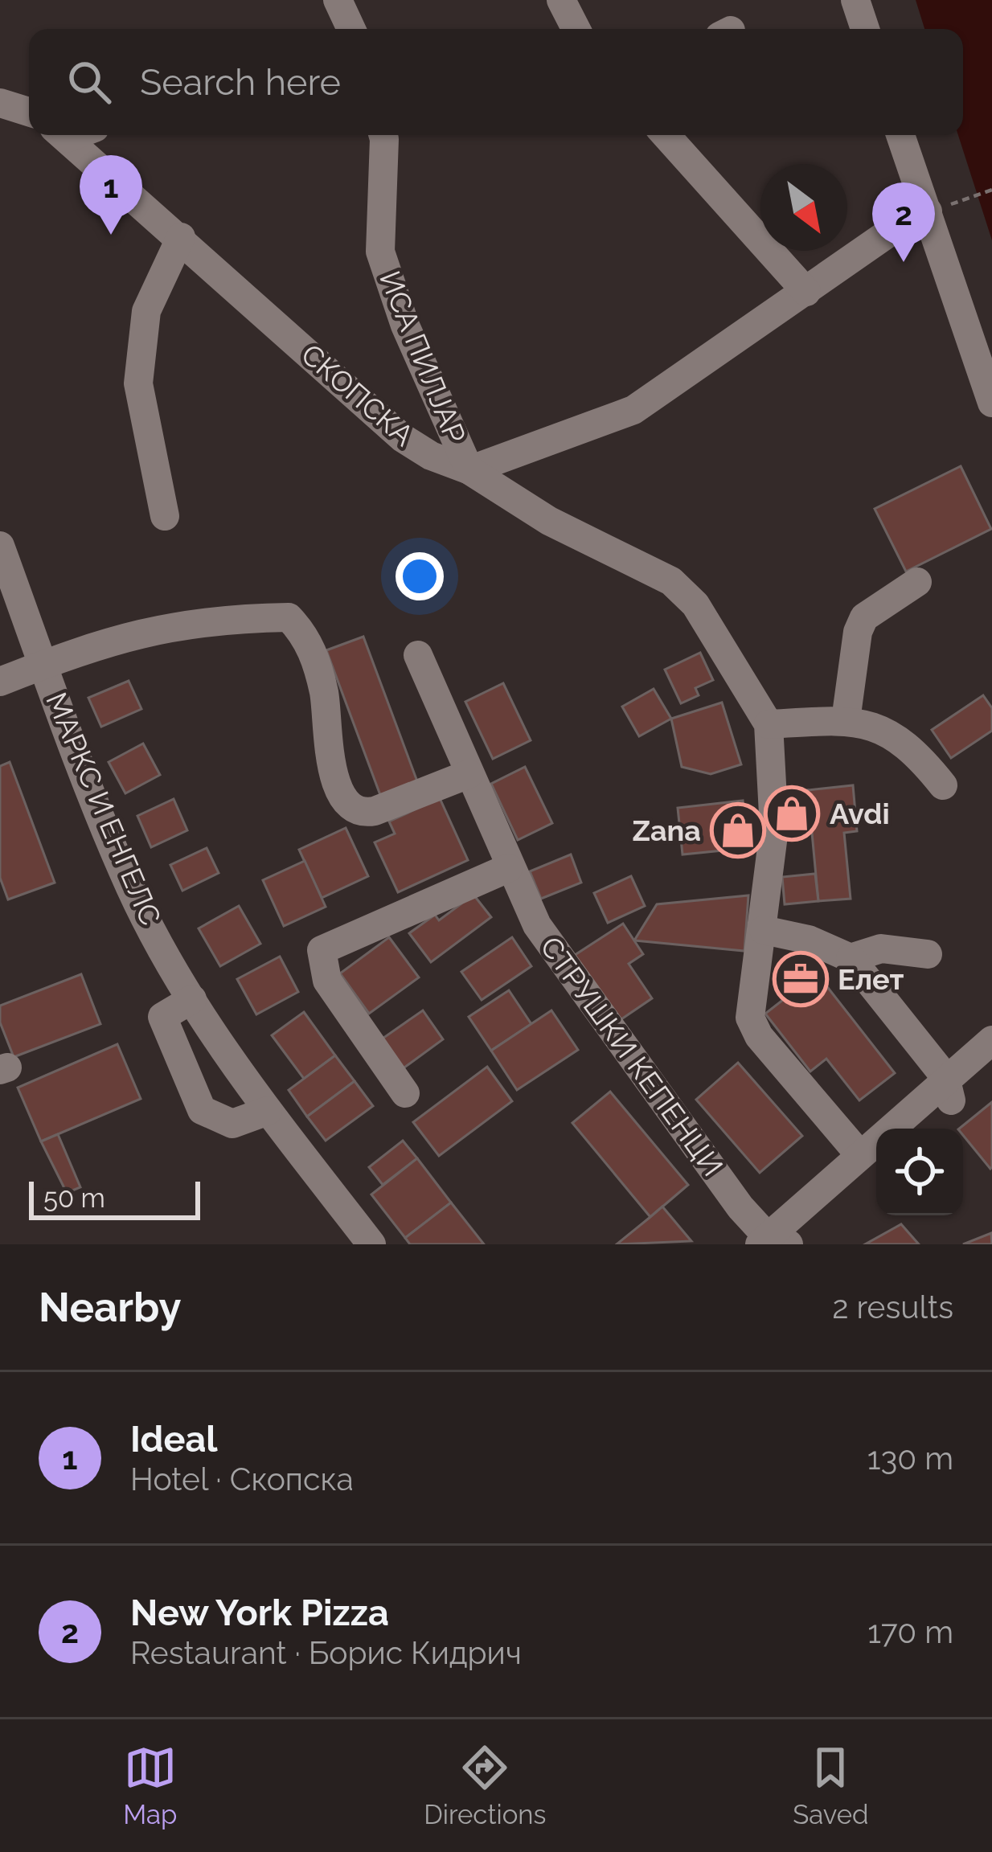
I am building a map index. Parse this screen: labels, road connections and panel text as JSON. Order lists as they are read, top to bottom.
{
  "streets": {
    "street": [
      "ИСА ПИЛЈАР",
      "СКОПСКА",
      "МАРКС И ЕНГЕЛС",
      "СТРУШКИ КЕПЕНЦИ"
    ]
  },
  "crossings": [
    ["ИСА ПИЛЈАР", "СКОПСКА"]
  ],
  "places": {
    "shop": ["Avdi", "Zana"],
    "office": ["Елет"]
  },
  "scale_bar": "50 m",
  "north": "bottom right",
  "page": {
    "search": "Search here",
    "pins": ["1", "2"],
    "scale": "50 m",
    "heading": ["Nearby", "2 results"],
    "list": [
      {
        "mark": "1",
        "name": "Ideal",
        "note": "Hotel · Скопска",
        "value": "130 m"
      },
      {
        "mark": "2",
        "name": "New York Pizza",
        "note": "Restaurant · Борис Кидрич",
        "value": "170 m"
      }
    ],
    "nav": ["Map", "Directions", "Saved"]
  }
}
